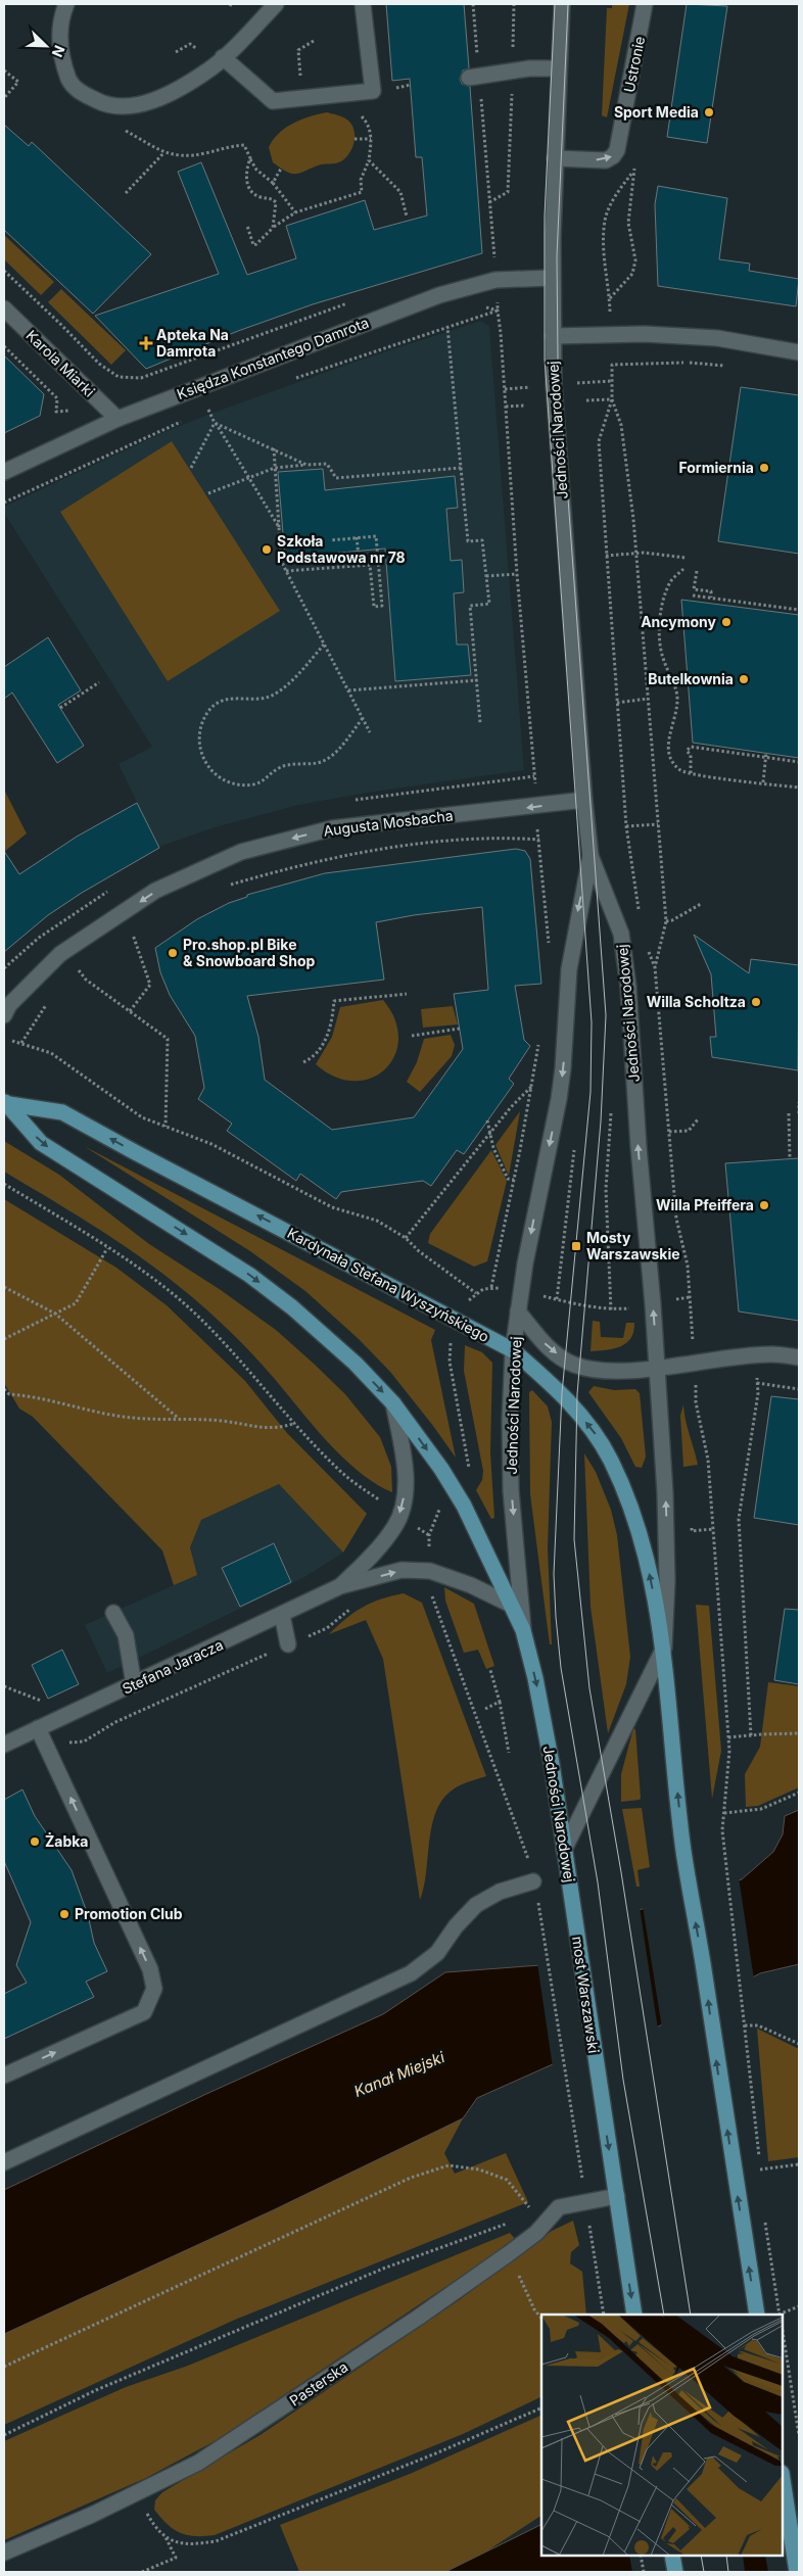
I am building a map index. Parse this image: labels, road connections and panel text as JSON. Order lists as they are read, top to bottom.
{
  "streets": {
    "main road": ["Jedności Narodowej", "Kardynała Stefana Wyszyńskiego", "most Warszawski"],
    "street": [
      "Ustronie",
      "Księdza Konstantego Damrota",
      "Karola Miarki",
      "Augusta Mosbacha",
      "Stefana Jaracza",
      "Pasterska"
    ]
  },
  "crossings": [
    ["Ustronie", "Jedności Narodowej"],
    ["Księdza Konstantego Damrota", "Karola Miarki"],
    ["Księdza Konstantego Damrota", "Jedności Narodowej"],
    ["Jedności Narodowej", "Augusta Mosbacha"],
    ["Jedności Narodowej", "Kardynała Stefana Wyszyńskiego"],
    ["Jedności Narodowej", "most Warszawski"],
    ["Kardynała Stefana Wyszyńskiego", "Stefana Jaracza"]
  ],
  "one_way": ["Ustronie", "Augusta Mosbacha", "most Warszawski"],
  "water": ["Kanał Miejski"],
  "places": {
    "other": [
      "Sport Media",
      "Formiernia",
      "Szkoła Podstawowa nr 78",
      "Ancymony",
      "Butelkownia",
      "Pro.shop.pl Bike & Snowboard Shop",
      "Willa Scholtza",
      "Willa Pfeiffera",
      "Żabka",
      "Promotion Club"
    ],
    "health": ["Apteka Na Damrota"],
    "transit": ["Mosty Warszawskie"]
  },
  "north": "bottom right"
}
